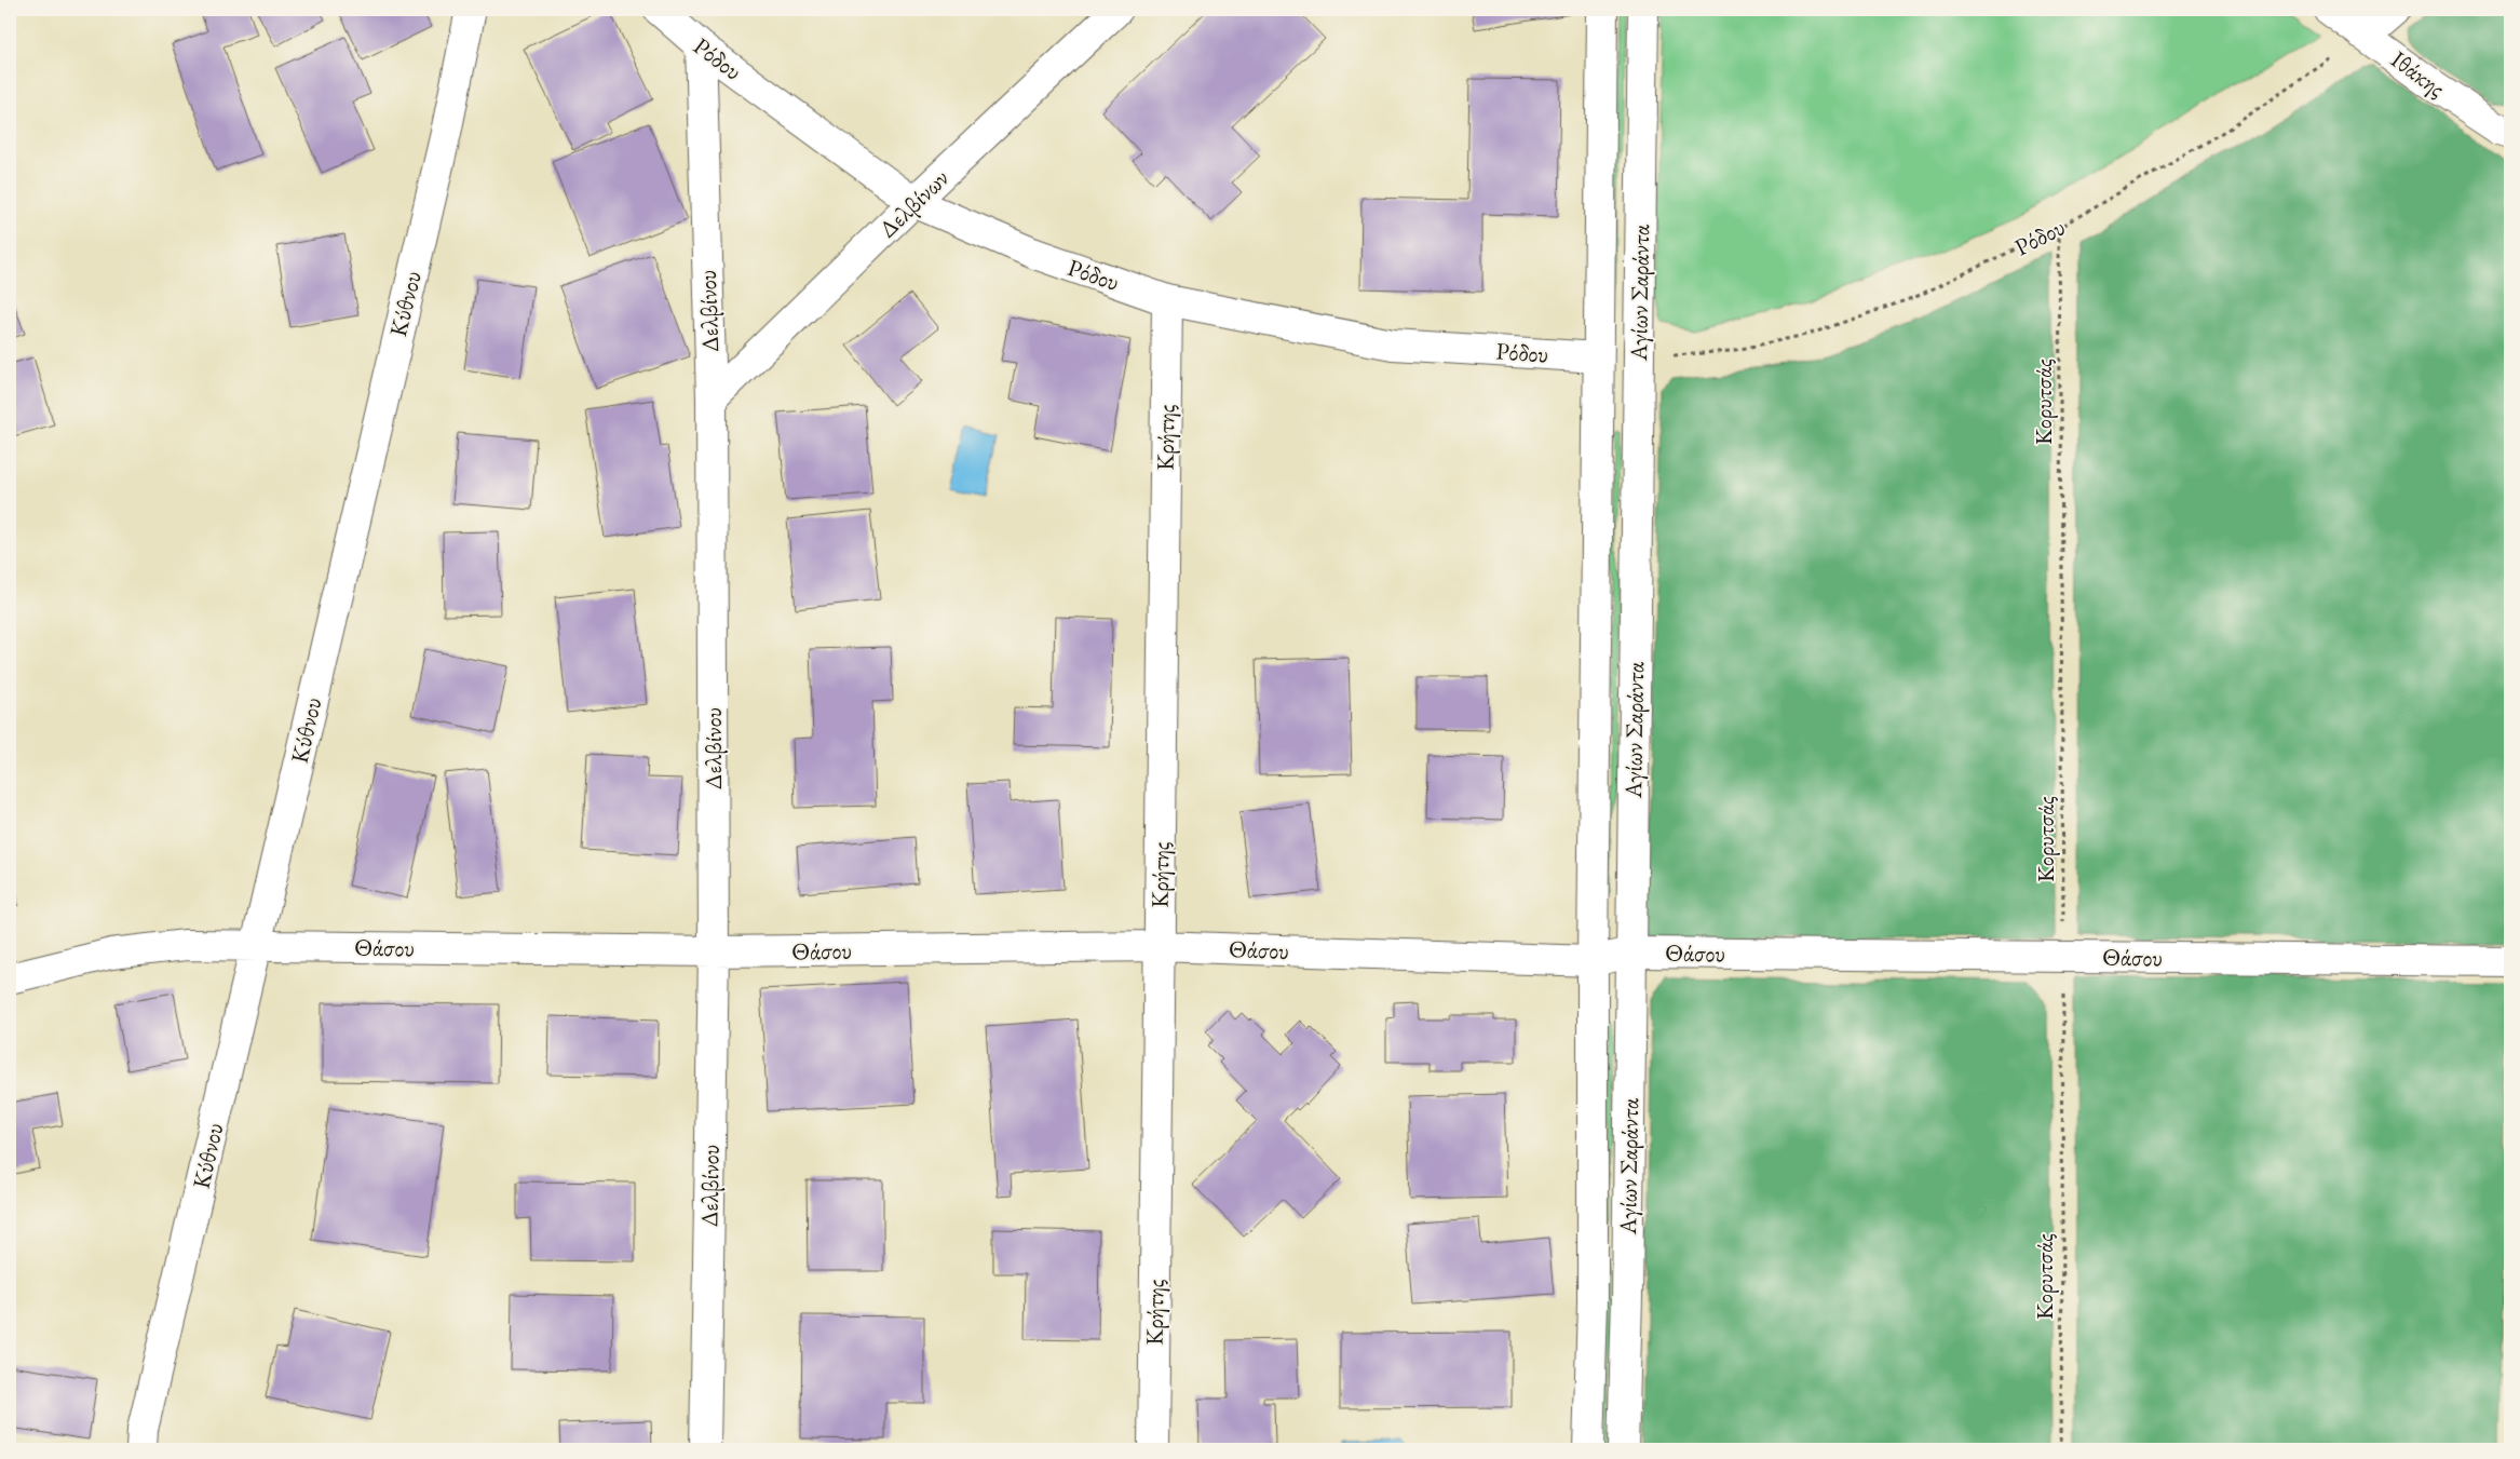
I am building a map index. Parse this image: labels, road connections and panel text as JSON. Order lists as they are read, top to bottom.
{
  "streets": {
    "street": [
      "Ρόδου",
      "Ιθάκης",
      "Δελβίνων",
      "Αγίων Σαράντα",
      "Κύθνου",
      "Δελβίνου",
      "Κρήτης",
      "Θάσου"
    ],
    "path": ["Κορυτσάς"]
  },
  "crossings": [
    ["Ρόδου", "Ιθάκης"],
    ["Ρόδου", "Δελβίνων"],
    ["Ρόδου", "Αγίων Σαράντα"],
    ["Ρόδου", "Δελβίνου"],
    ["Ρόδου", "Κορυτσάς"],
    ["Ρόδου", "Κρήτης"],
    ["Δελβίνων", "Δελβίνου"],
    ["Αγίων Σαράντα", "Θάσου"],
    ["Κύθνου", "Θάσου"],
    ["Δελβίνου", "Θάσου"],
    ["Κορυτσάς", "Θάσου"],
    ["Κρήτης", "Θάσου"]
  ]
}
